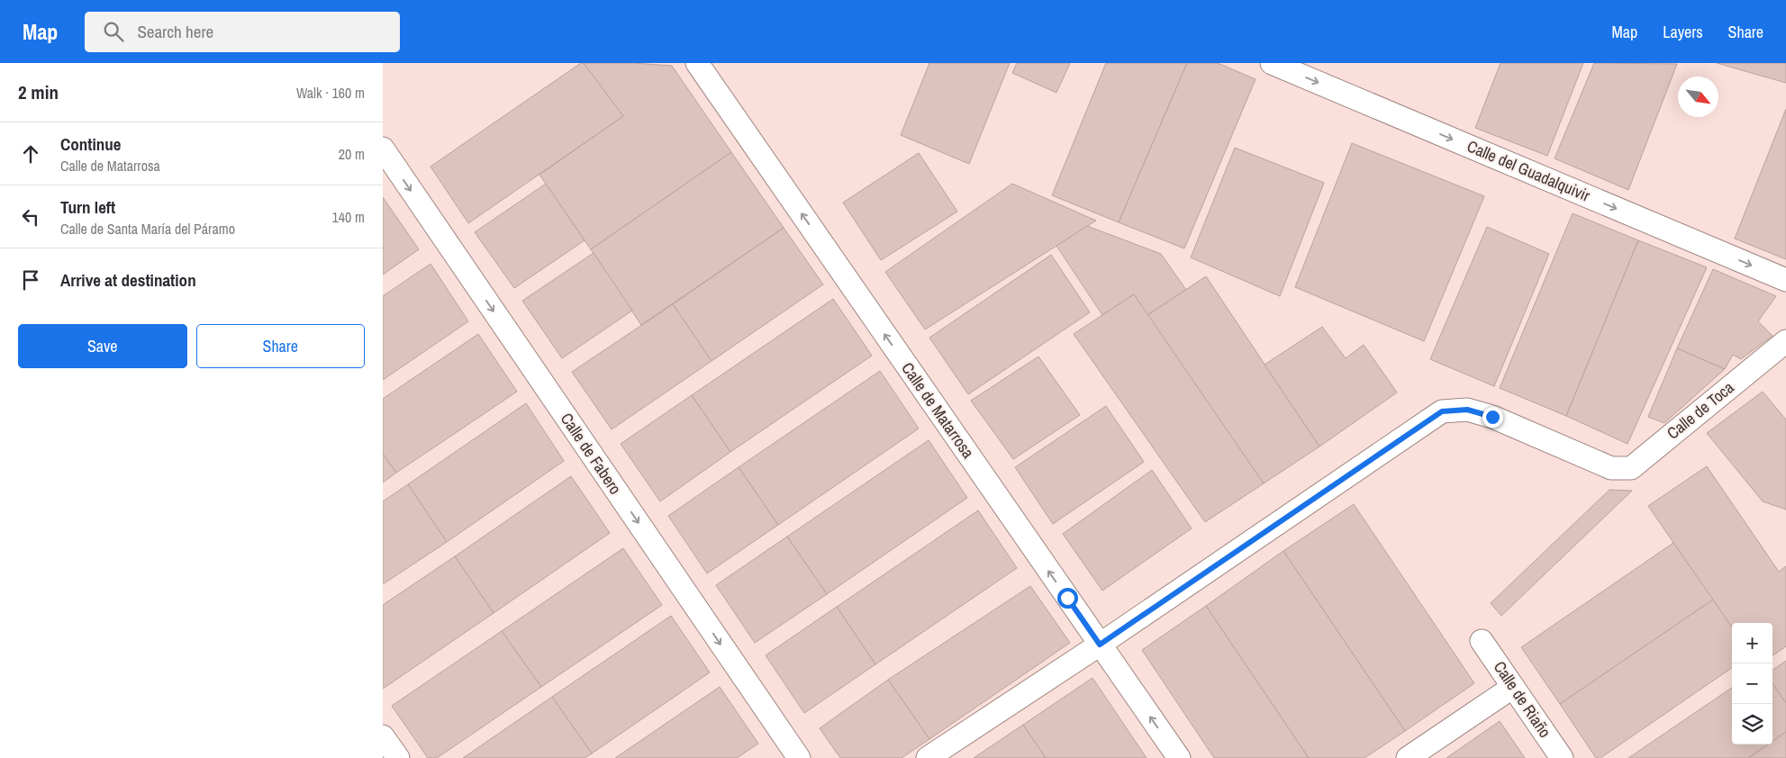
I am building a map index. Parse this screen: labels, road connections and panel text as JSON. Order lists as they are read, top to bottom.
{
  "streets": {
    "street": [
      "Calle del Guadalquivir",
      "Calle de Matarrosa",
      "Calle de Toca",
      "Calle de Fabero",
      "Calle de Riaño"
    ]
  },
  "crossings": [
    ["Calle de Matarrosa", "Calle de Toca"]
  ],
  "one_way": ["Calle del Guadalquivir", "Calle de Matarrosa", "Calle de Fabero"],
  "north": "bottom right",
  "page": {
    "header": "Map",
    "search": "Search here",
    "nav": ["Map", "Layers", "Share"],
    "heading": ["2 min", "Walk · 160 m"],
    "list": [
      ["Continue", "Calle de Matarrosa", "20 m"],
      ["Turn left", "Calle de Santa María del Páramo", "140 m"],
      "Arrive at destination"
    ],
    "buttons": ["Save", "Share"],
    "map_buttons": ["+", "−"]
  }
}
